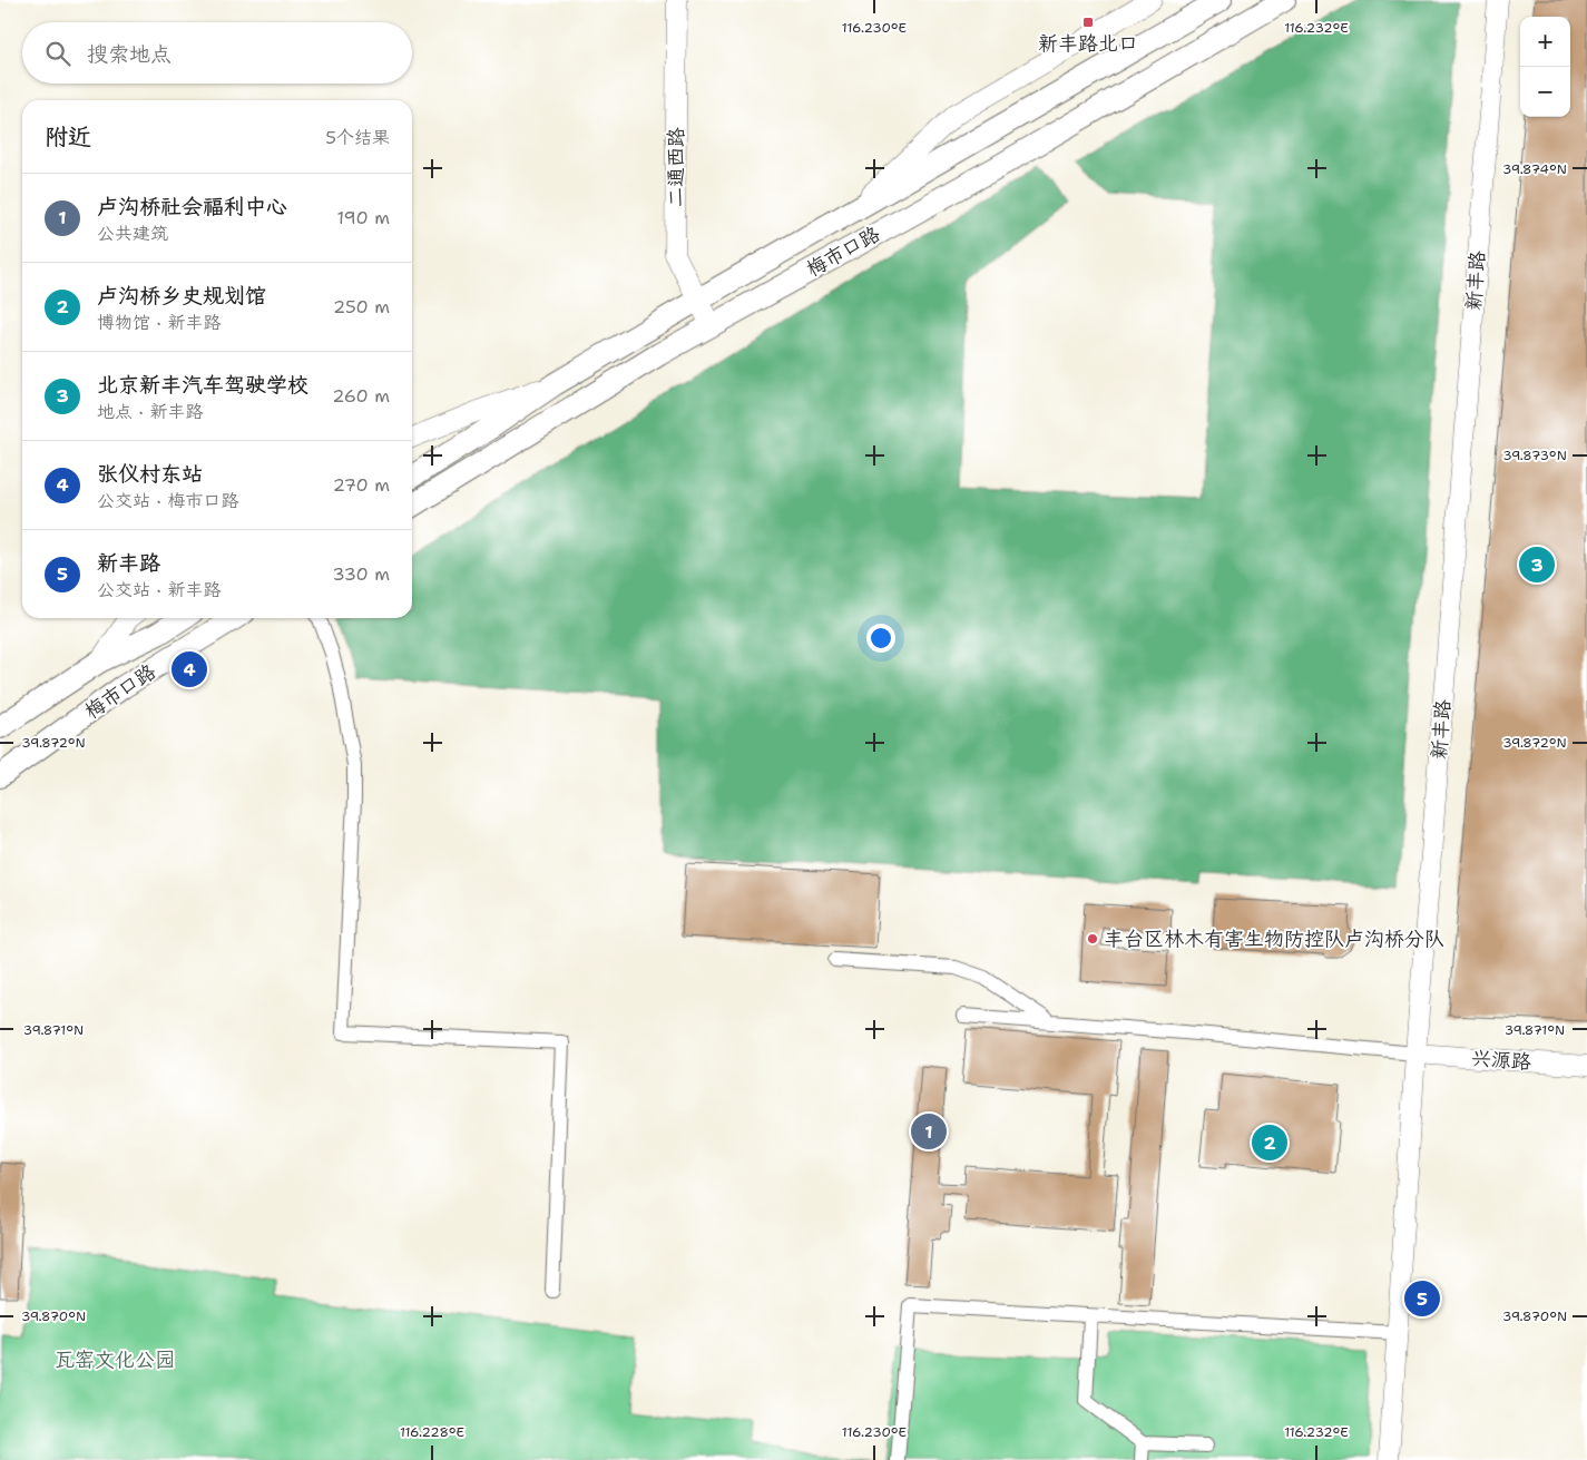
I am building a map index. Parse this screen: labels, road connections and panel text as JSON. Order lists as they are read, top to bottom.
{
  "streets": {
    "main road": ["梅市口路"],
    "street": ["二通西路", "新丰路", "兴源路"]
  },
  "crossings": [
    ["二通西路", "梅市口路"],
    ["新丰路", "兴源路"]
  ],
  "parks": ["瓦窑文化公园"],
  "places": {
    "transit": ["新丰路北口"],
    "other": ["丰台区林木有害生物防控队卢沟桥分队"]
  },
  "page": {
    "map_buttons": ["+", "−"],
    "search": "搜索地点",
    "heading": ["附近", "5个结果"],
    "list": [
      {
        "mark": "1",
        "name": "卢沟桥社会福利中心",
        "note": "公共建筑",
        "value": "190 m"
      },
      {
        "mark": "2",
        "name": "卢沟桥乡史规划馆",
        "note": "博物馆 · 新丰路",
        "value": "250 m"
      },
      {
        "mark": "3",
        "name": "北京新丰汽车驾驶学校",
        "note": "地点 · 新丰路",
        "value": "260 m"
      },
      {
        "mark": "4",
        "name": "张仪村东站",
        "note": "公交站 · 梅市口路",
        "value": "270 m"
      },
      {
        "mark": "5",
        "name": "新丰路",
        "note": "公交站 · 新丰路",
        "value": "330 m"
      }
    ],
    "pins": [
      "3",
      "4",
      "1",
      "2",
      "5"
    ]
  },
  "coordinates": [
    "116.230°E",
    "116.232°E",
    "39.874°N",
    "39.873°N",
    "39.872°N",
    "39.871°N",
    "39.870°N",
    "116.228°E"
  ]
}
